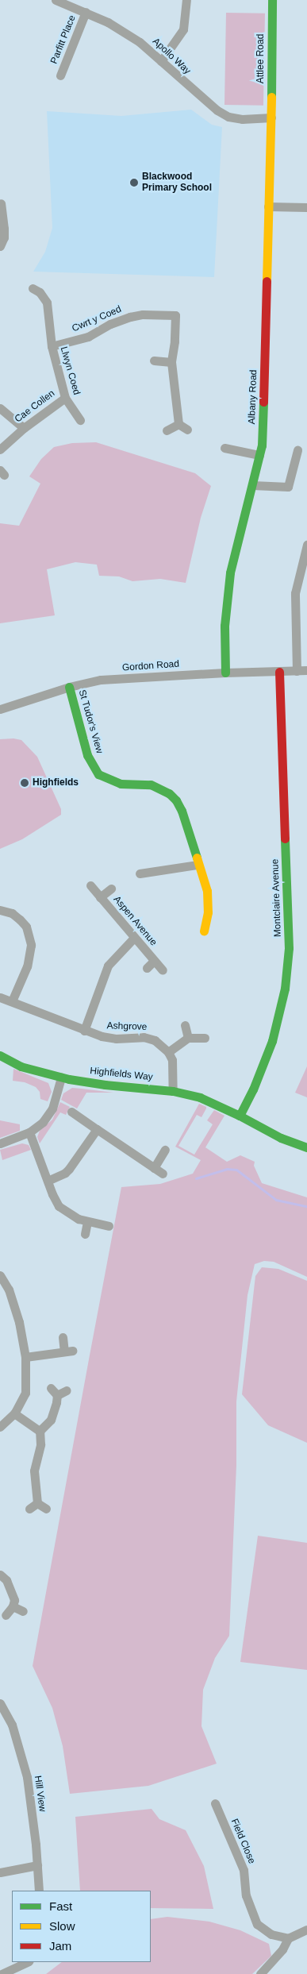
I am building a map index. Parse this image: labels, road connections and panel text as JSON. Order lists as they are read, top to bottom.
{
  "streets": {
    "street": [
      "Parfitt Place",
      "Apollo Way",
      "Attlee Road",
      "Cwrt y Coed",
      "Llwyn Coed",
      "Albany Road",
      "Cae Collen",
      "Gordon Road",
      "St Tudor's View",
      "Montclaire Avenue",
      "Aspen Avenue",
      "Ashgrove",
      "Highfields Way",
      "Hill View",
      "Field Close"
    ]
  },
  "crossings": [
    ["Parfitt Place", "Apollo Way"],
    ["Apollo Way", "Attlee Road"],
    ["Apollo Way", "Albany Road"],
    ["Attlee Road", "Albany Road"],
    ["Cwrt y Coed", "Llwyn Coed"],
    ["Llwyn Coed", "Cae Collen"],
    ["Albany Road", "Gordon Road"],
    ["Gordon Road", "St Tudor's View"],
    ["Gordon Road", "Montclaire Avenue"],
    ["Montclaire Avenue", "Highfields Way"]
  ],
  "places": ["Blackwood Primary School", "Highfields"],
  "legend": ["Fast", "Slow", "Jam"]
}
